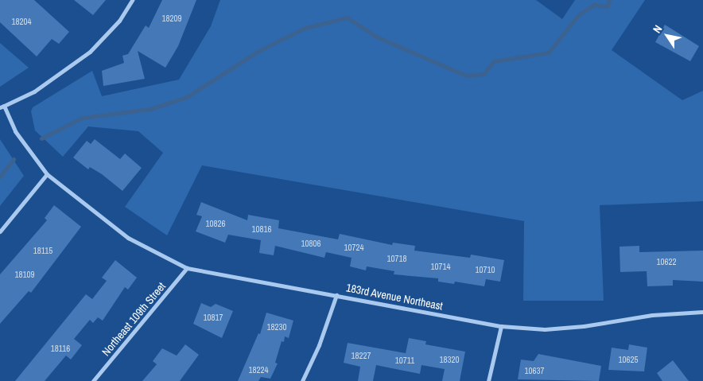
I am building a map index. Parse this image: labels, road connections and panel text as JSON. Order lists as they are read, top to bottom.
{
  "streets": {
    "street": ["183rd Avenue Northeast", "Northeast 109th Street"]
  },
  "crossings": [
    ["183rd Avenue Northeast", "Northeast 109th Street"]
  ],
  "house_numbers": [
    "18209",
    "18204",
    "10826",
    "10816",
    "10806",
    "10724",
    "18115",
    "10718",
    "10622",
    "10714",
    "10710",
    "18109",
    "10817",
    "18230",
    "18116",
    "18227",
    "18320",
    "10625",
    "10711",
    "18224",
    "10637"
  ],
  "north": "top left"
}
